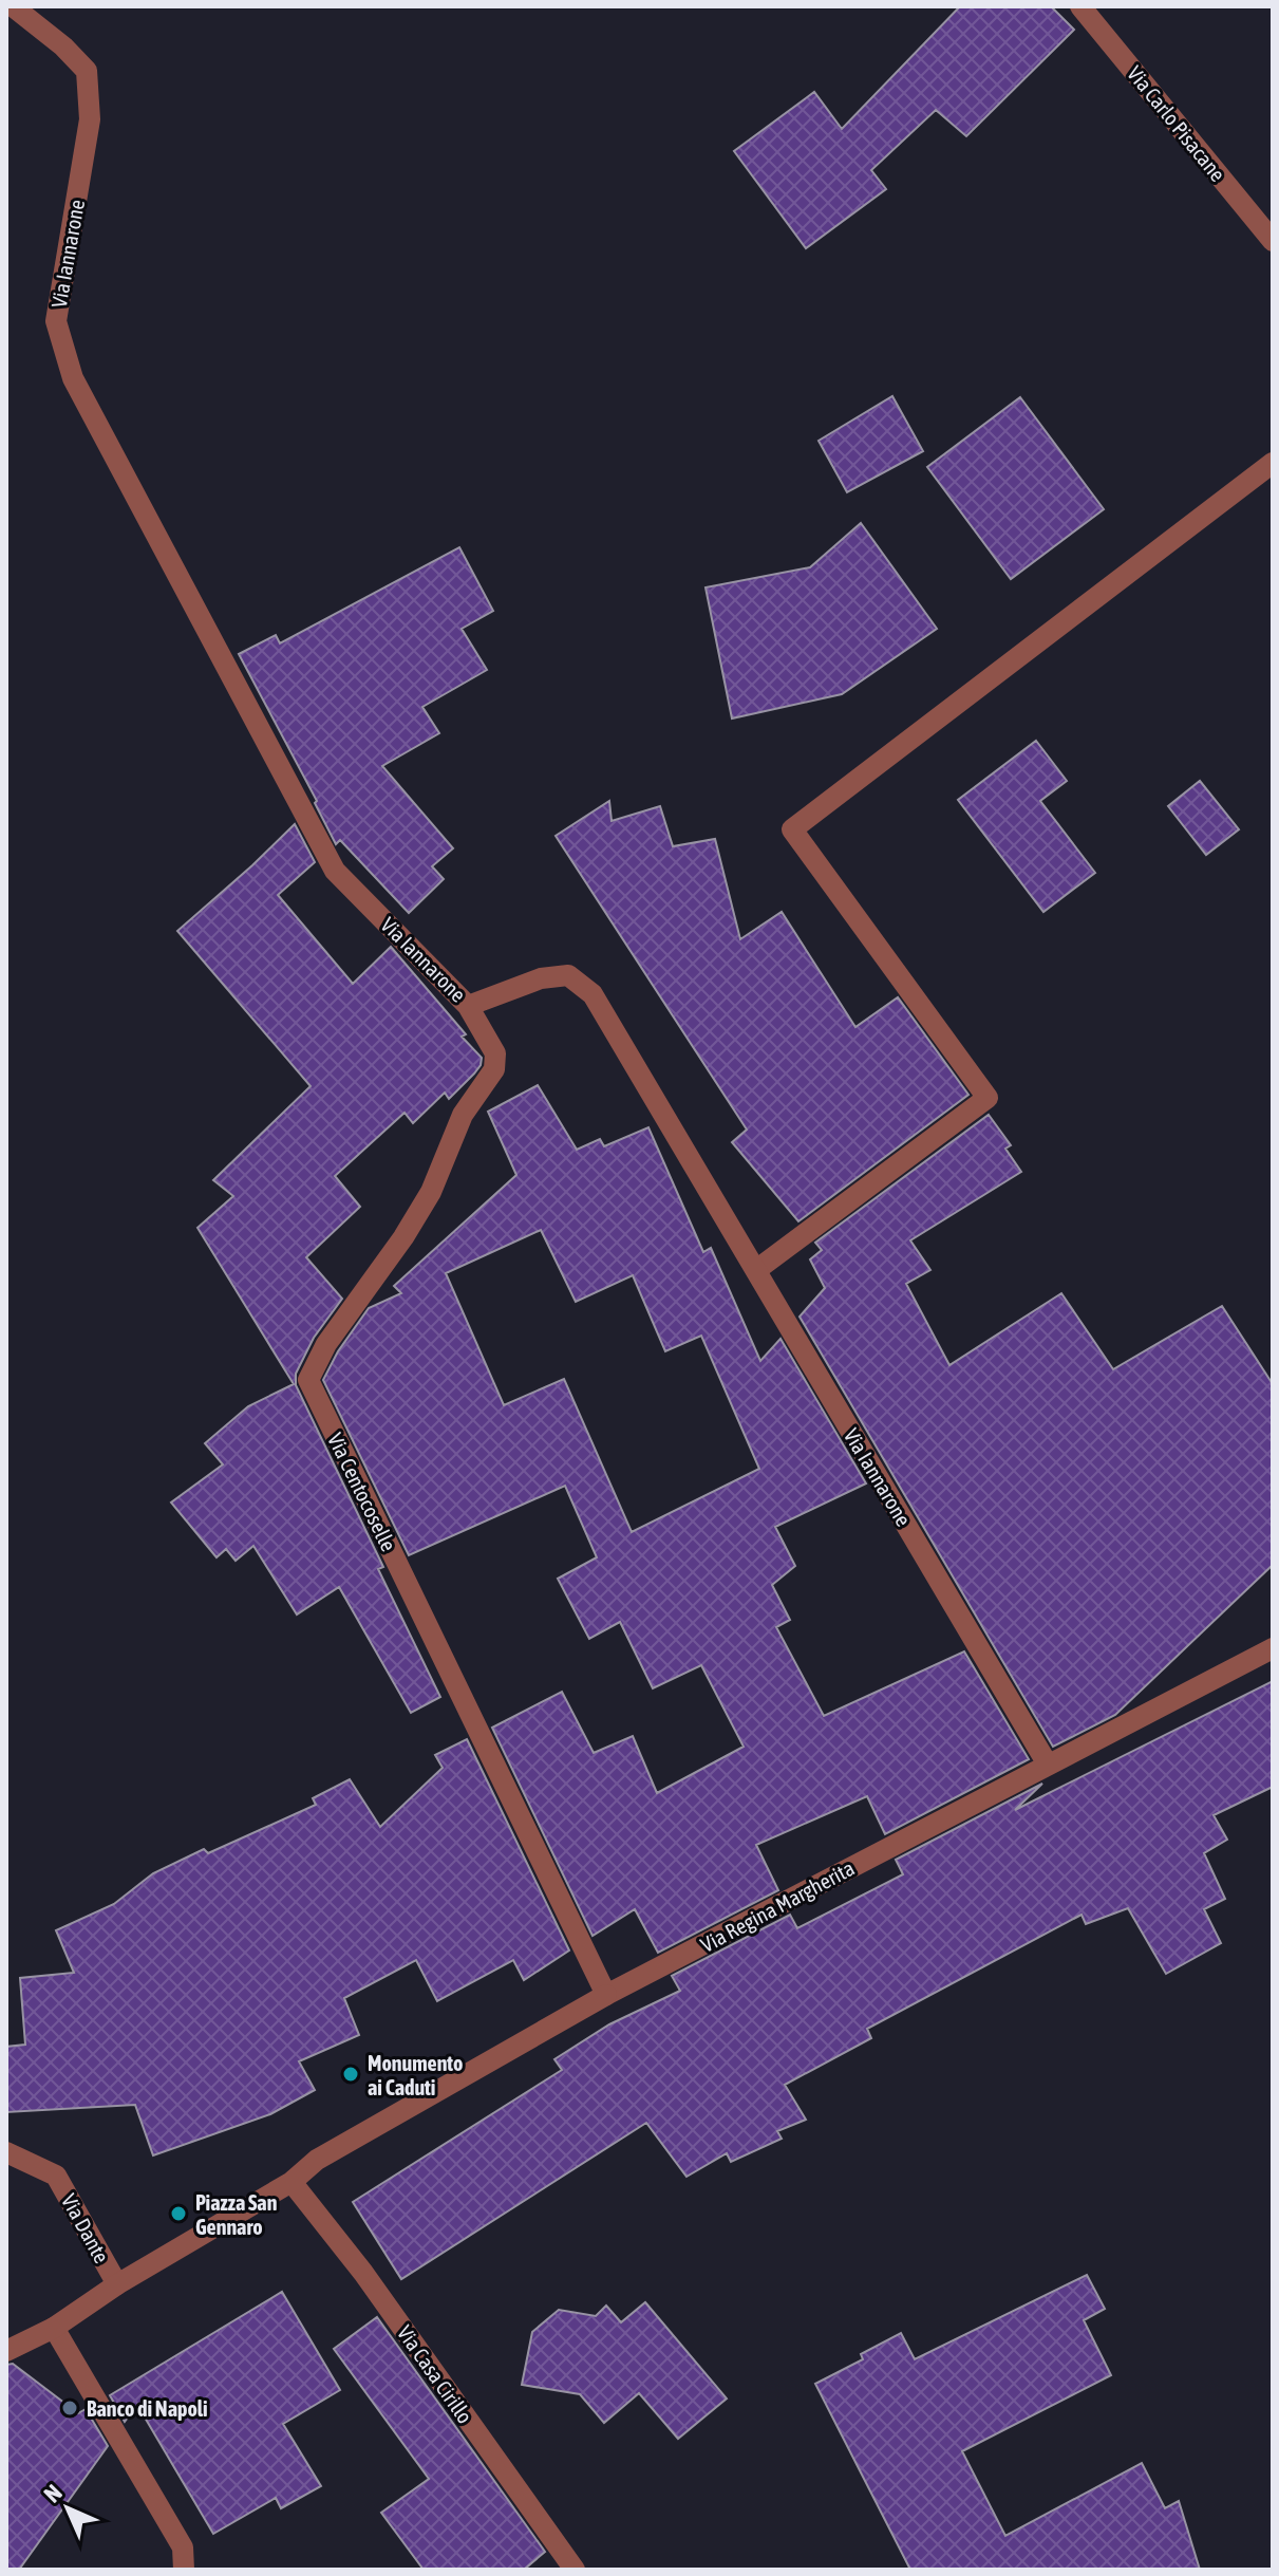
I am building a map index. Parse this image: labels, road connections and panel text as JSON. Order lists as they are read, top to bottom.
{
  "streets": {
    "street": [
      "Via Carlo Pisacane",
      "Via Iannarone",
      "Via Centocoselle",
      "Via Regina Margherita",
      "Via Dante",
      "Via Casa Cirillo"
    ]
  },
  "crossings": [
    ["Via Iannarone", "Via Centocoselle"],
    ["Via Iannarone", "Via Regina Margherita"],
    ["Via Centocoselle", "Via Regina Margherita"],
    ["Via Regina Margherita", "Via Dante"],
    ["Via Regina Margherita", "Via Casa Cirillo"]
  ],
  "places": ["Monumento ai Caduti", "Piazza San Gennaro", "Banco di Napoli"],
  "north": "top left"
}
